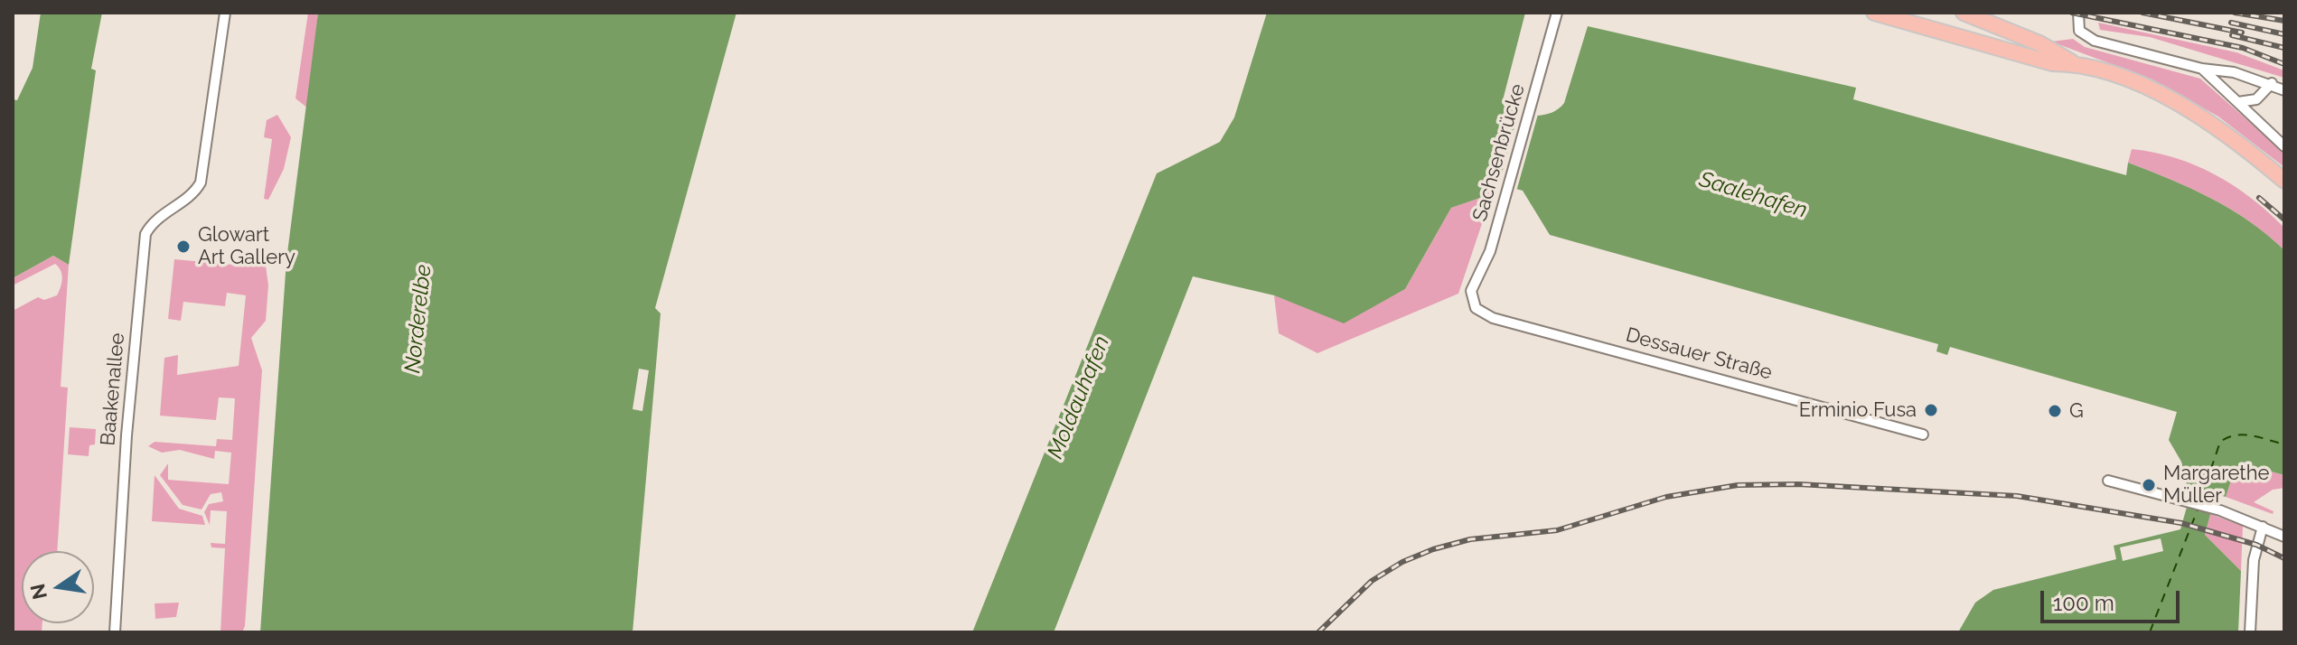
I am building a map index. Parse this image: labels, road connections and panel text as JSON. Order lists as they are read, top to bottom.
{
  "streets": {
    "street": ["Sachsenbrücke", "Dessauer Straße", "Baakenallee"]
  },
  "crossings": [
    ["Sachsenbrücke", "Dessauer Straße"]
  ],
  "water": ["Saalehafen", "Norderelbe", "Moldauhafen"],
  "places": [
    "Glowart Art Gallery",
    "Erminio Fusa",
    "G",
    "Margarethe Müller"
  ],
  "scale_bar": "100 m",
  "north": "left"
}
